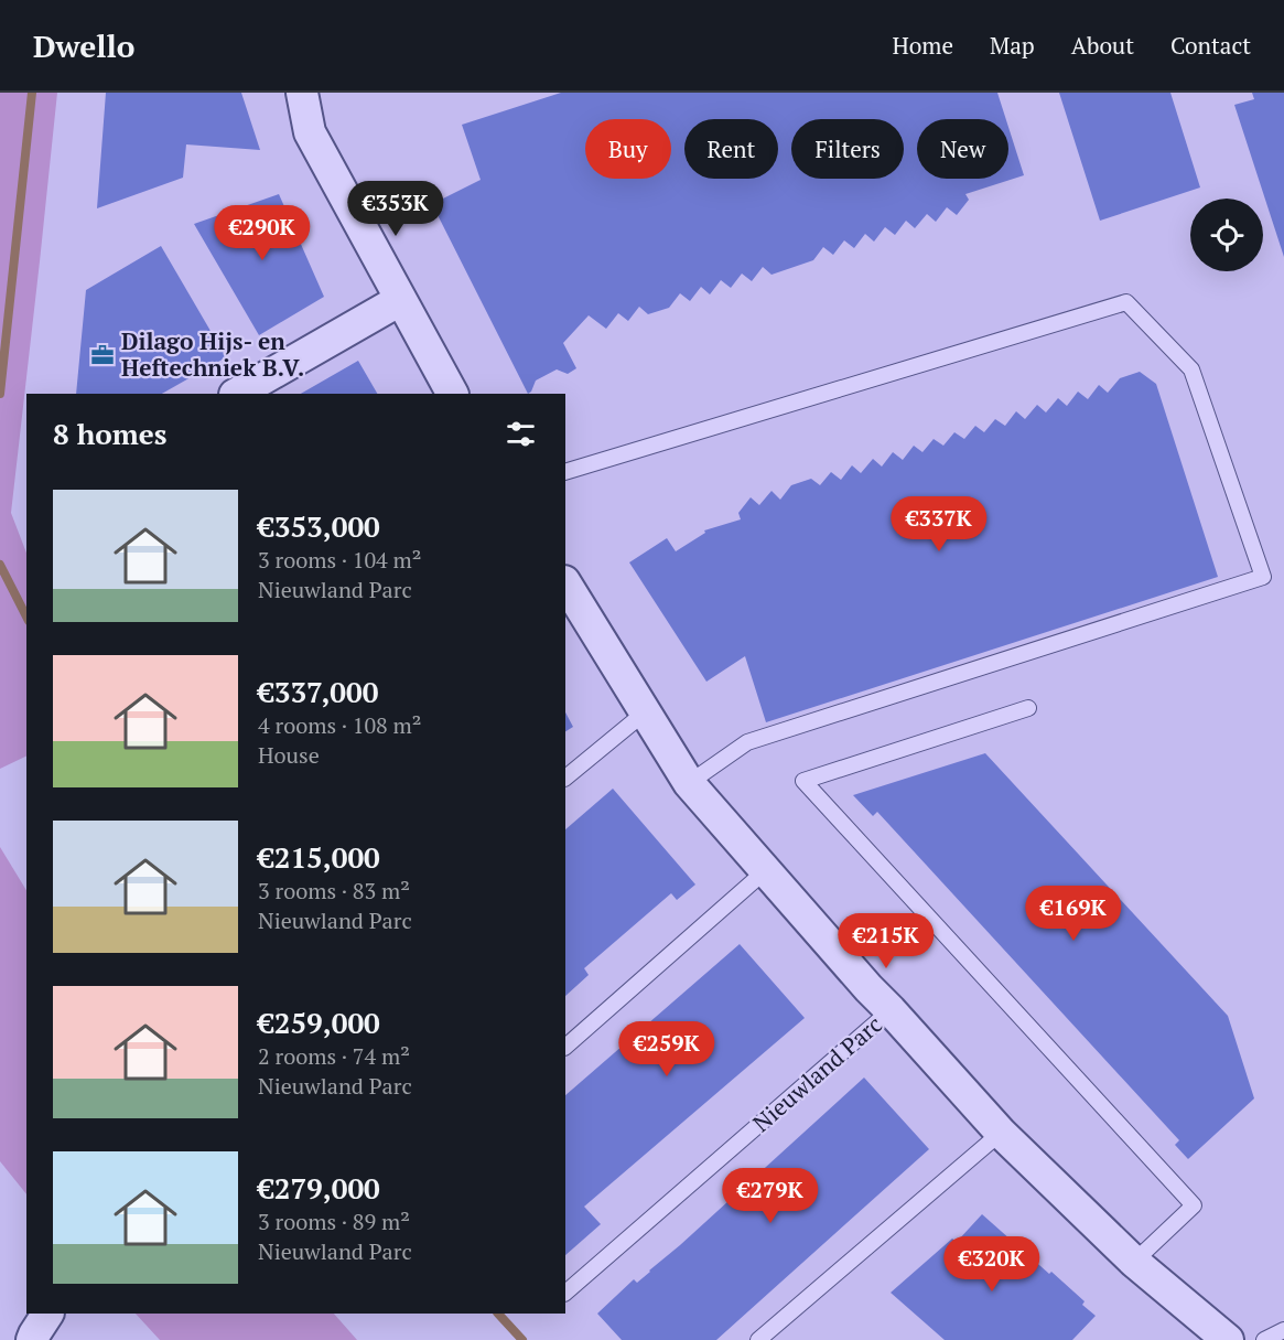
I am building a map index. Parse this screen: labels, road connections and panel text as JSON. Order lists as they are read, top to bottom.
{
  "streets": {
    "street": ["Nieuwland Parc"]
  },
  "places": {
    "office": ["Dilago Hijs- en Heftechniek B.V."]
  },
  "page": {
    "header": "Dwello",
    "nav": [
      "Home",
      "Map",
      "About",
      "Contact"
    ],
    "chip": [
      "Buy",
      "Rent",
      "Filters",
      "New"
    ],
    "price": [
      "€353K",
      "€290K",
      "€337K",
      "€169K",
      "€215K",
      "€259K",
      "€279K",
      "€320K"
    ],
    "heading": "8 homes",
    "list": [
      {
        "name": "€353,000",
        "note": "3 rooms · 104 m² · Nieuwland Parc"
      },
      {
        "name": "€337,000",
        "note": "4 rooms · 108 m² · House"
      },
      {
        "name": "€215,000",
        "note": "3 rooms · 83 m² · Nieuwland Parc"
      },
      {
        "name": "€259,000",
        "note": "2 rooms · 74 m² · Nieuwland Parc"
      },
      {
        "name": "€279,000",
        "note": "3 rooms · 89 m² · Nieuwland Parc"
      }
    ]
  }
}
